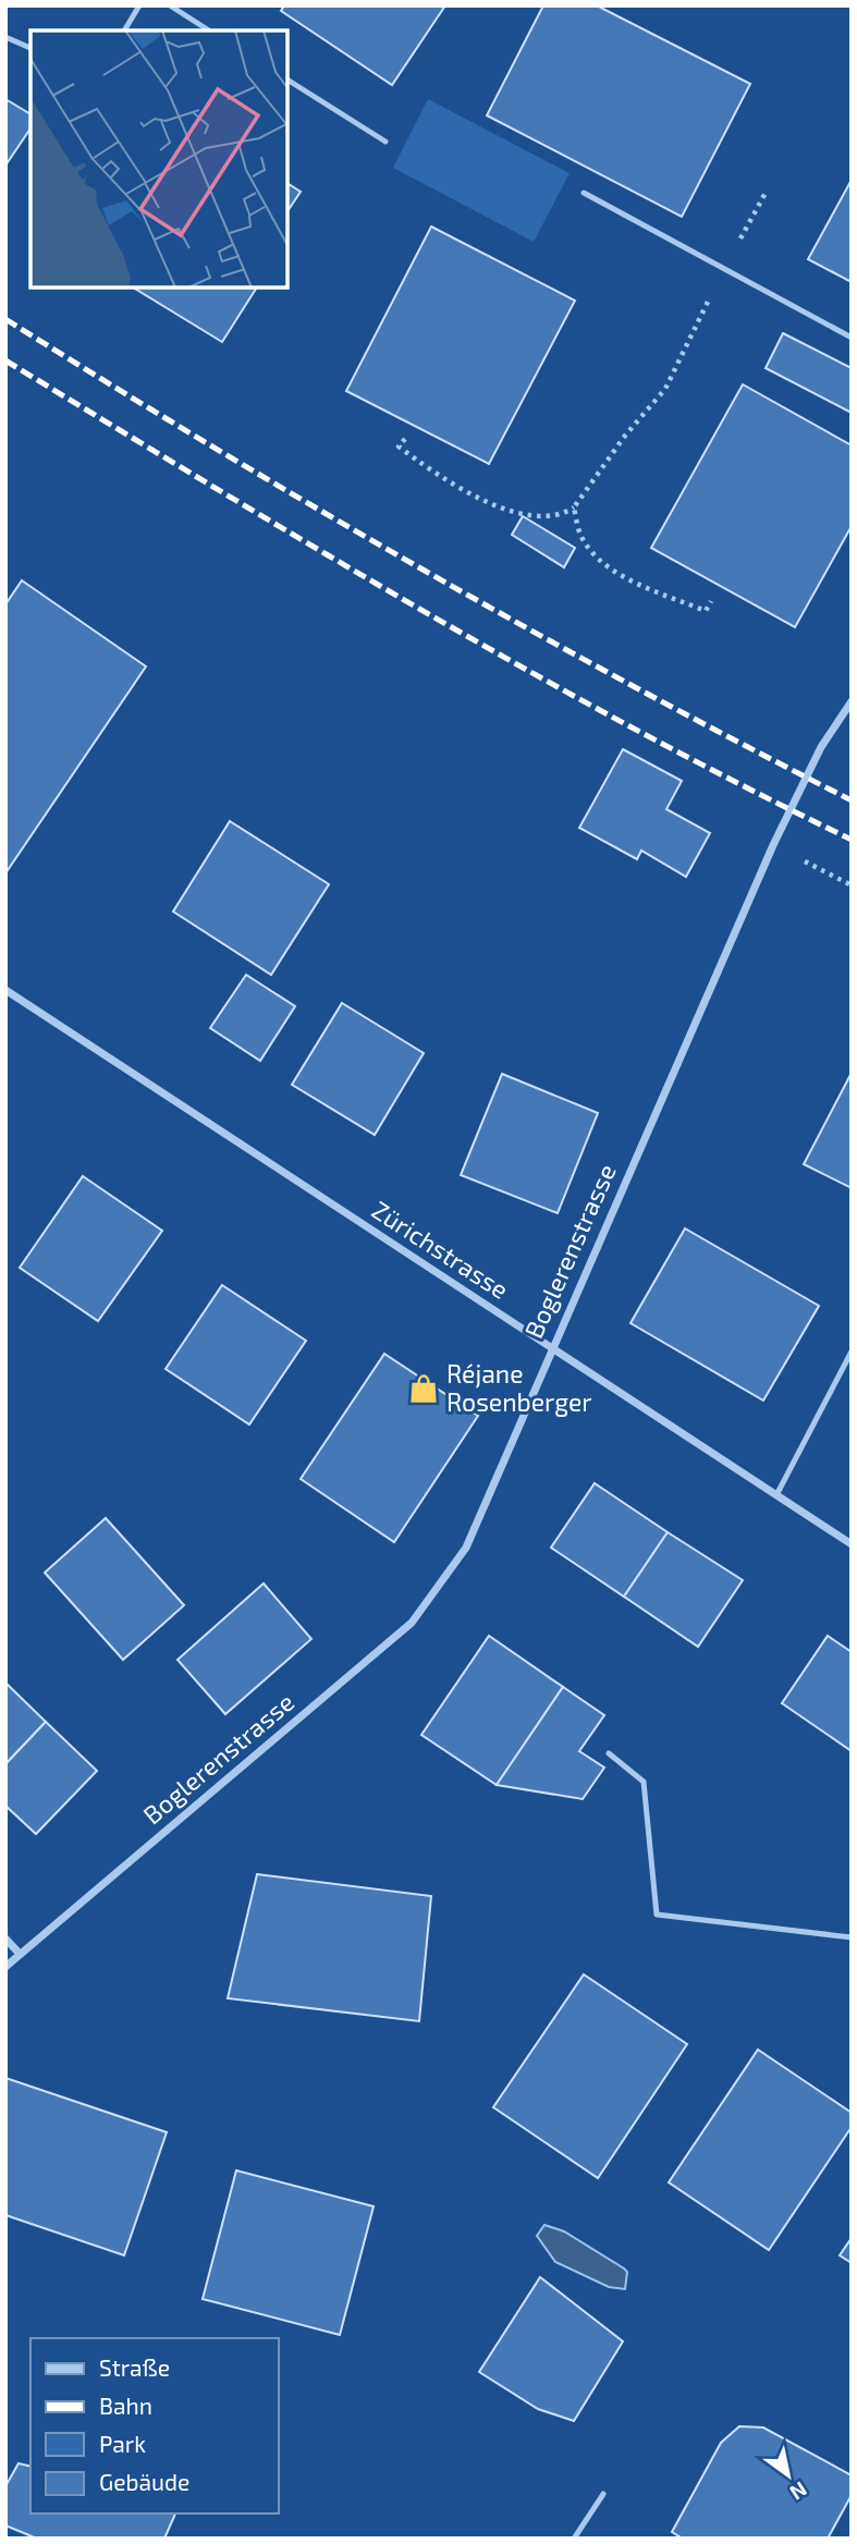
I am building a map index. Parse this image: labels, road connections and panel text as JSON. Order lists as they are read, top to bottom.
{
  "streets": {
    "street": ["Zürichstrasse", "Boglerenstrasse"]
  },
  "crossings": [
    ["Zürichstrasse", "Boglerenstrasse"]
  ],
  "places": {
    "shop": ["Réjane Rosenberger"]
  },
  "legend": [
    "Straße",
    "Bahn",
    "Park",
    "Gebäude"
  ],
  "north": "bottom right"
}
